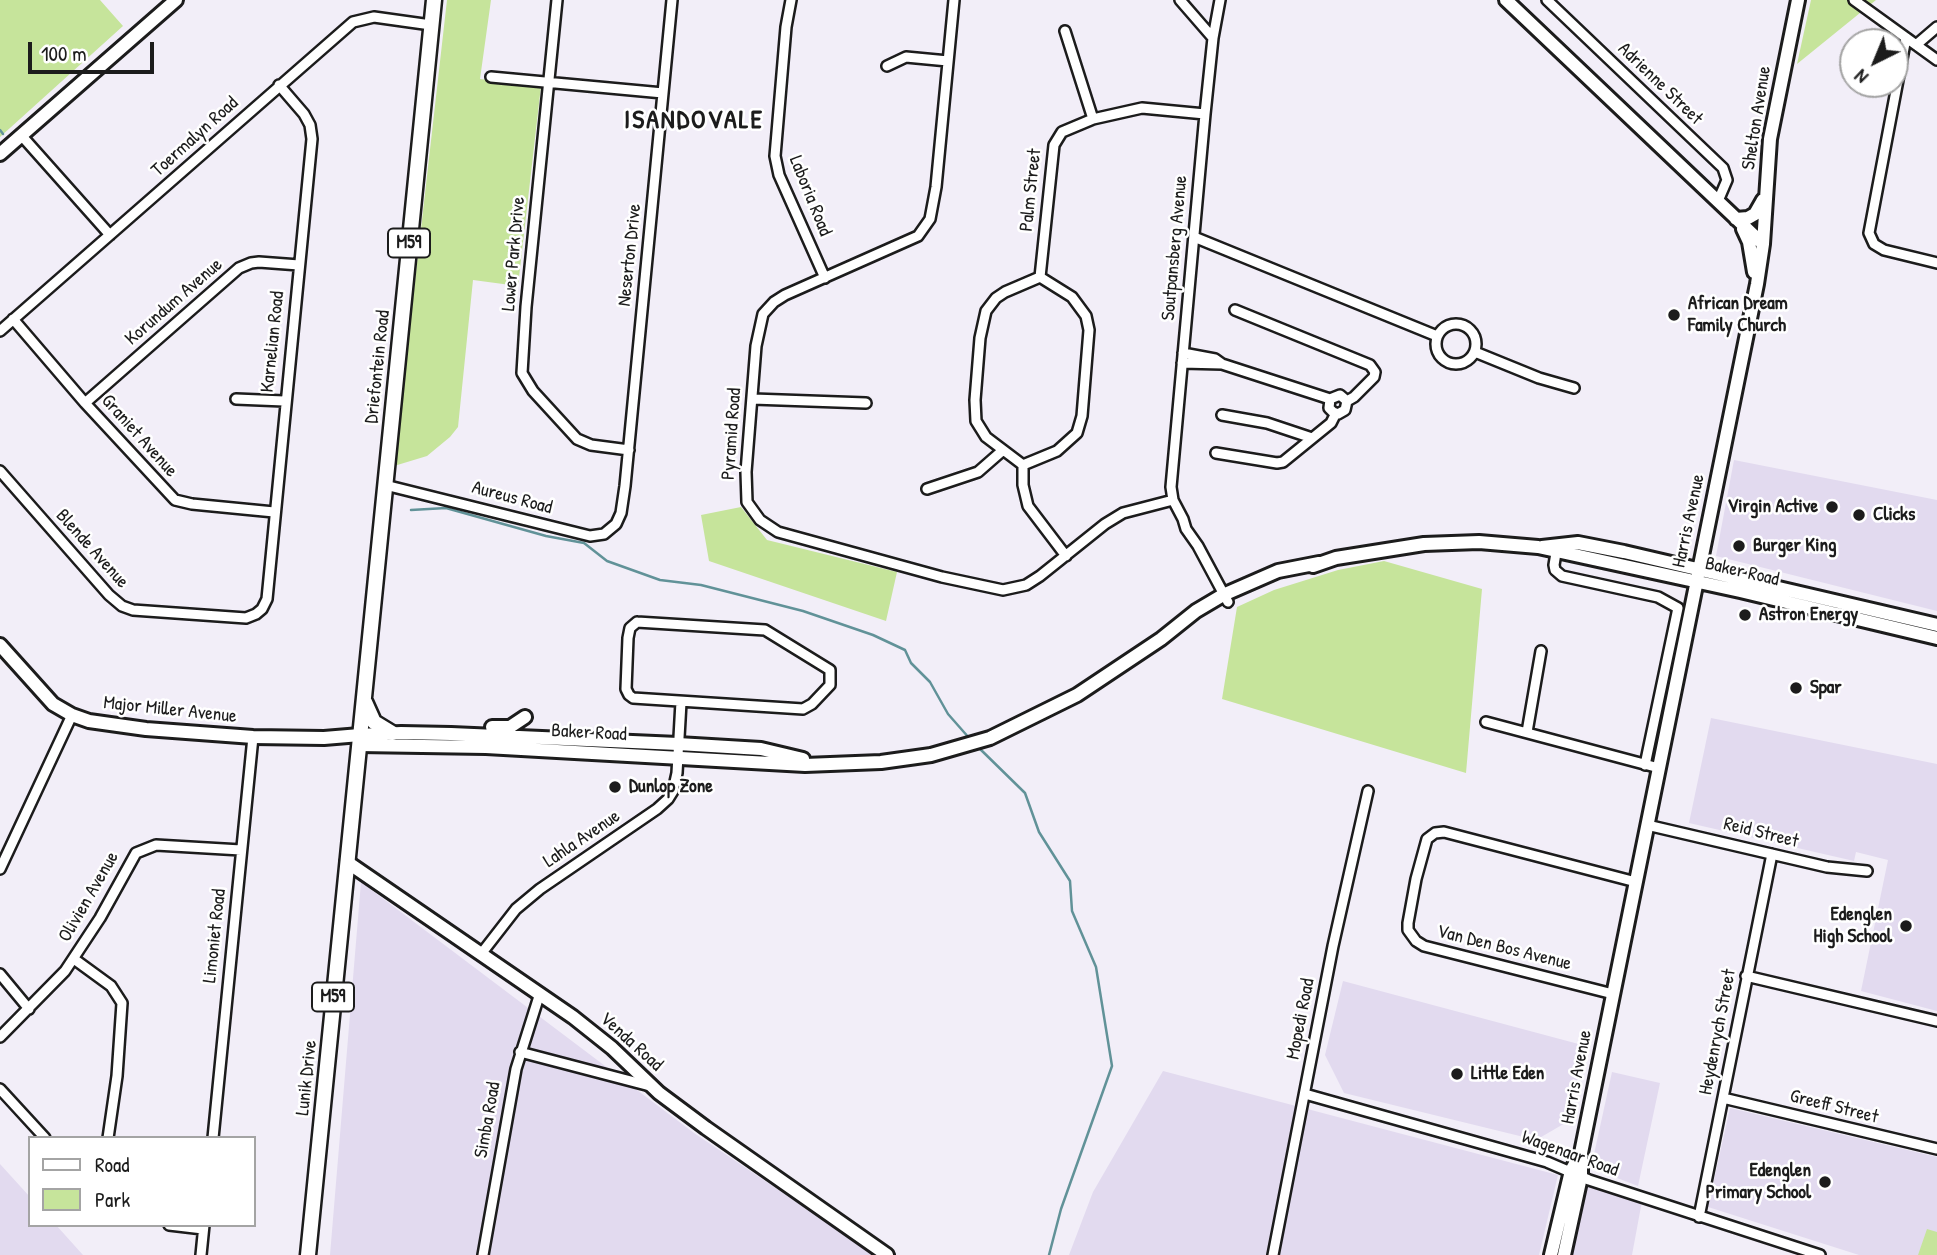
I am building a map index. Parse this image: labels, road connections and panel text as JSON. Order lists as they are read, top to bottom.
{
  "streets": {
    "main road": [
      "Shelton Avenue",
      "M59",
      "Driefontein Road",
      "Harris Avenue",
      "Baker Road",
      "Major Miller Avenue",
      "Venda Road",
      "Lunik Drive"
    ],
    "street": [
      "Adrienne Street",
      "Toermalyn Road",
      "Palm Street",
      "Laboria Road",
      "Soutpansberg Avenue",
      "Lower Park Drive",
      "Neserton Drive",
      "Korundum Avenue",
      "Karnelian Road",
      "Pyramid Road",
      "Graniet Avenue",
      "Aureus Road",
      "Blende Avenue",
      "Reid Street",
      "Lahla Avenue",
      "Olivien Avenue",
      "Limoniet Road",
      "Van Den Bos Avenue",
      "Mopedi Road",
      "Heydenrych Street",
      "Greeff Street",
      "Simba Road",
      "Wagenaar Road"
    ]
  },
  "crossings": [
    ["Shelton Avenue", "Harris Avenue"],
    ["Toermalyn Road", "Karnelian Road"],
    ["Toermalyn Road", "Driefontein Road"],
    ["Toermalyn Road", "Graniet Avenue"],
    ["Palm Street", "Soutpansberg Avenue"],
    ["Laboria Road", "Pyramid Road"],
    ["Soutpansberg Avenue", "Pyramid Road"],
    ["Lower Park Drive", "Neserton Drive"],
    ["Neserton Drive", "Aureus Road"],
    ["Korundum Avenue", "Karnelian Road"],
    ["Korundum Avenue", "Graniet Avenue"],
    ["Karnelian Road", "Graniet Avenue"],
    ["Karnelian Road", "Blende Avenue"],
    ["Driefontein Road", "Aureus Road"],
    ["Driefontein Road", "Baker Road"],
    ["Driefontein Road", "Major Miller Avenue"],
    ["Driefontein Road", "Lunik Drive"],
    ["Harris Avenue", "Baker Road"],
    ["Harris Avenue", "Reid Street"],
    ["Harris Avenue", "Van Den Bos Avenue"],
    ["Harris Avenue", "Wagenaar Road"],
    ["Baker Road", "Major Miller Avenue"],
    ["Baker Road", "Lahla Avenue"],
    ["Baker Road", "Lunik Drive"],
    ["Major Miller Avenue", "Limoniet Road"],
    ["Major Miller Avenue", "Lunik Drive"],
    ["Reid Street", "Heydenrych Street"],
    ["Lahla Avenue", "Venda Road"],
    ["Olivien Avenue", "Limoniet Road"],
    ["Mopedi Road", "Wagenaar Road"],
    ["Heydenrych Street", "Greeff Street"],
    ["Heydenrych Street", "Wagenaar Road"],
    ["Venda Road", "Lunik Drive"],
    ["Venda Road", "Simba Road"]
  ],
  "districts": ["ISANDOVALE"],
  "places": [
    "African Dream Family Church",
    "Virgin Active",
    "Clicks",
    "Burger King",
    "Astron Energy",
    "Spar",
    "Dunlop Zone",
    "Edenglen High School",
    "Little Eden",
    "Edenglen Primary School"
  ],
  "legend": ["Road", "Park"],
  "scale_bar": "100 m",
  "north": "bottom left"
}
